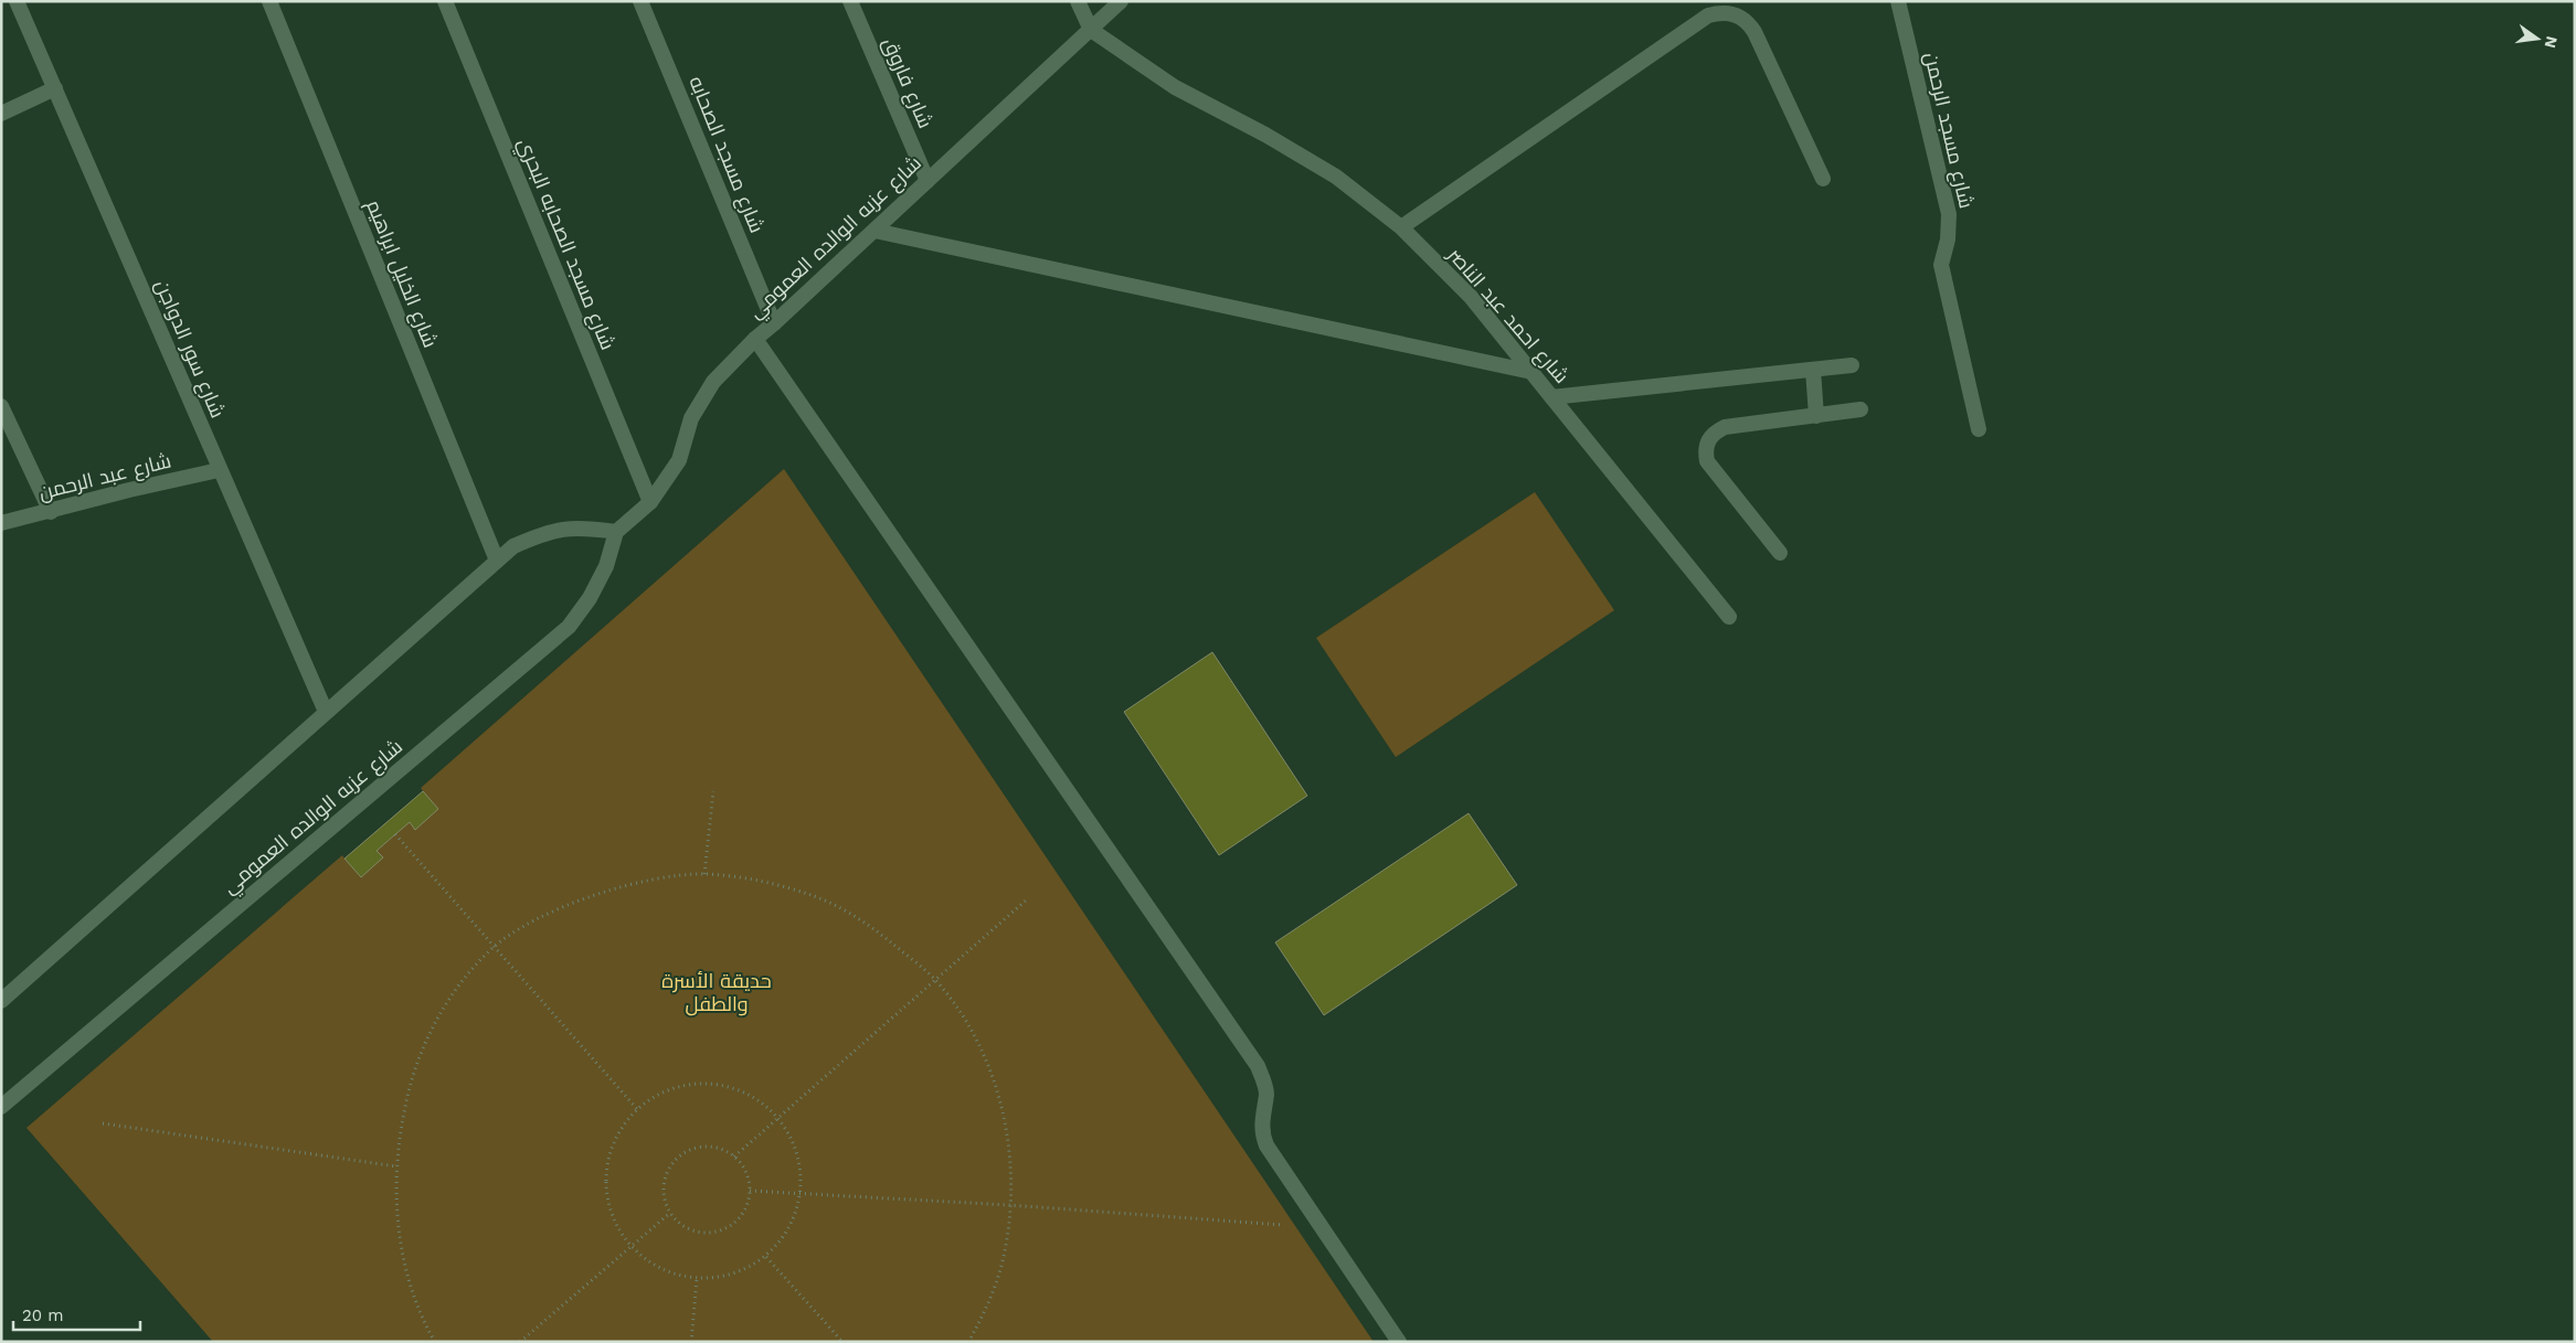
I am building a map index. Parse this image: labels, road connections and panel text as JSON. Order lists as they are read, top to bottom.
{
  "streets": {
    "street": [
      "شارع فاروق",
      "شارع مسجد الرحمن",
      "شارع مسجد الصحابه",
      "شارع عزبه الوالده العمومي",
      "شارع مسجد الصحابه البحري",
      "شارع الخليل ابراهيم",
      "شارع احمد عبد الناصر",
      "شارع سور الدواجن",
      "شارع عبد الرحمن"
    ]
  },
  "crossings": [
    ["شارع فاروق", "شارع عزبه الوالده العمومي"],
    ["شارع مسجد الصحابه", "شارع عزبه الوالده العمومي"],
    ["شارع عزبه الوالده العمومي", "شارع مسجد الصحابه البحري"],
    ["شارع عزبه الوالده العمومي", "شارع احمد عبد الناصر"],
    ["شارع سور الدواجن", "شارع عبد الرحمن"]
  ],
  "parks": ["حديقة الأسرة والطفل"],
  "scale_bar": "20 m",
  "north": "right"
}
